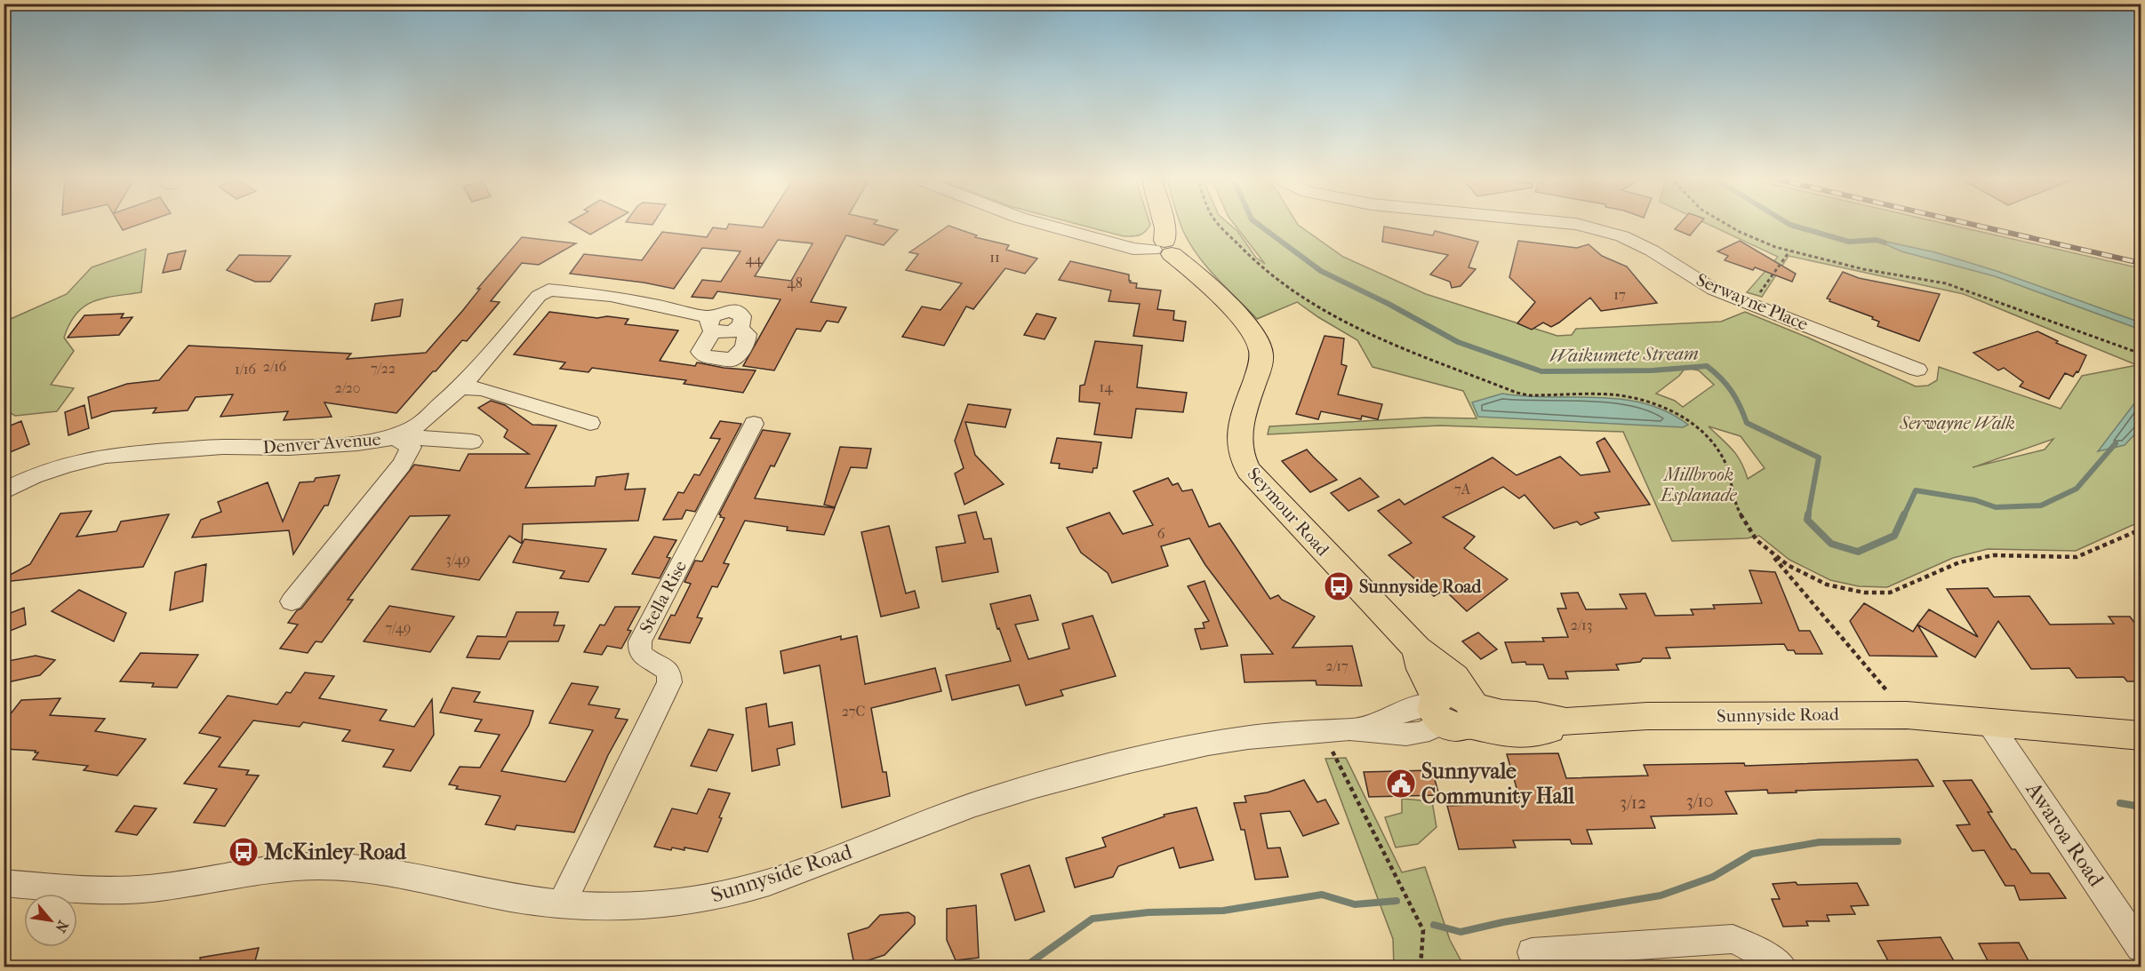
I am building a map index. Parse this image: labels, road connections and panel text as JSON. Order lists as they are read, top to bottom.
{
  "streets": {
    "main road": ["Seymour Road", "Sunnyside Road"],
    "street": [
      "Serwayne Place",
      "Denver Avenue",
      "Stella Rise",
      "Awaroa Road"
    ]
  },
  "crossings": [
    ["Seymour Road", "Sunnyside Road"],
    ["Stella Rise", "Sunnyside Road"],
    ["Sunnyside Road", "Awaroa Road"]
  ],
  "water": ["Waikumete Stream"],
  "parks": ["Serwayne Walk", "Millbrook Esplanade"],
  "places": {
    "bus stop": ["Sunnyside Road", "McKinley Road"],
    "public building": ["Sunnyvale Community Hall"]
  },
  "house_numbers": [
    "11",
    "44",
    "48",
    "17",
    "2/16",
    "7/22",
    "1/16",
    "14",
    "2/20",
    "7A",
    "6",
    "3/49",
    "2/13",
    "7/49",
    "2/17",
    "27C",
    "3/10",
    "3/12"
  ],
  "north": "bottom right"
}
